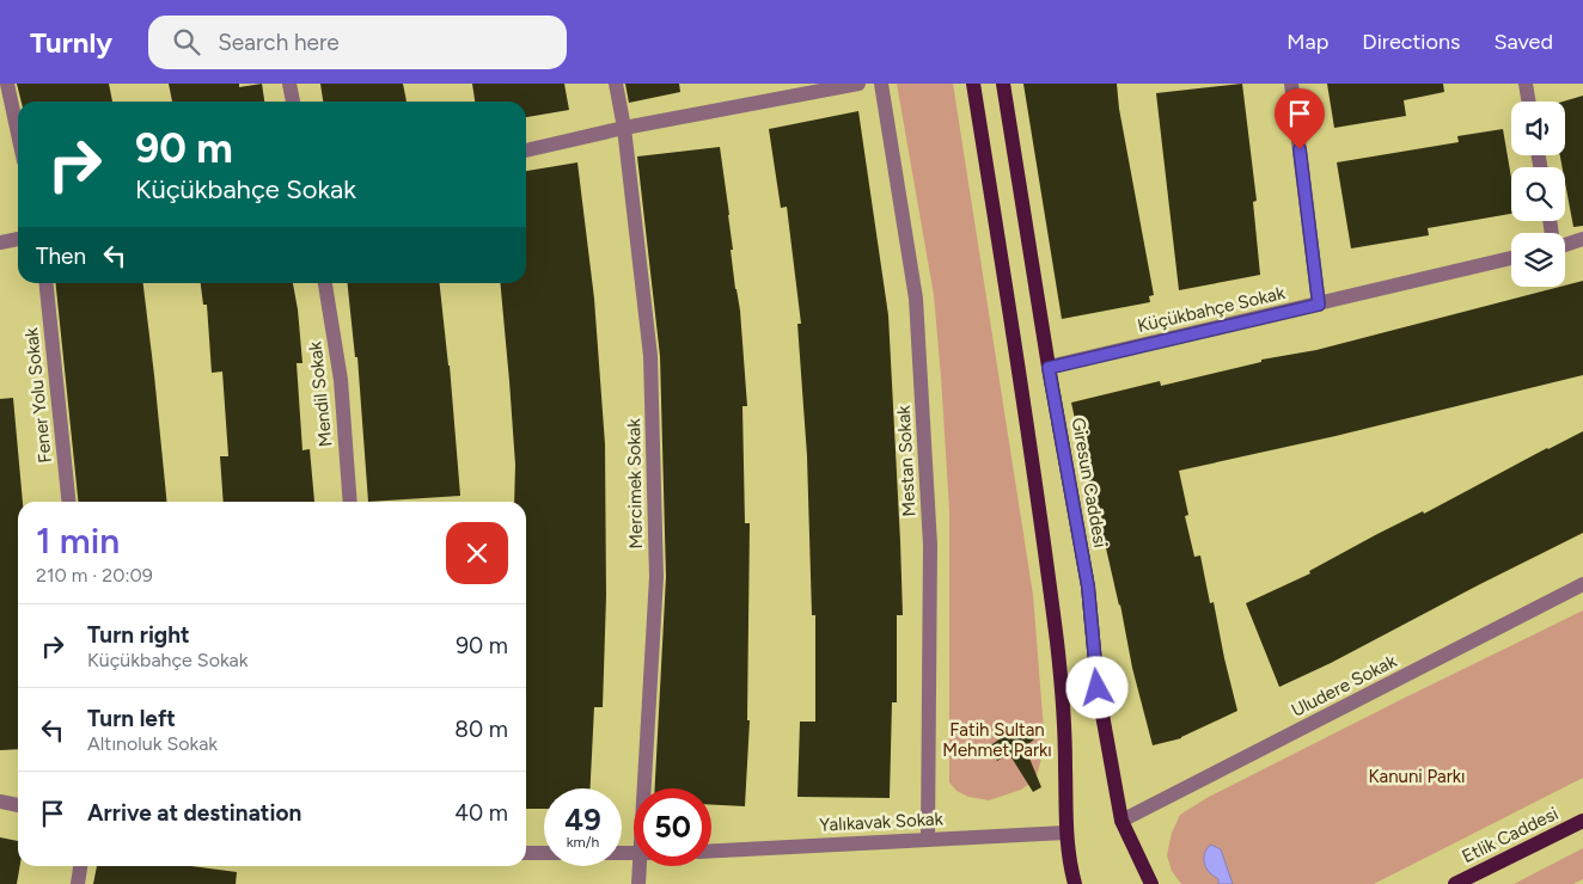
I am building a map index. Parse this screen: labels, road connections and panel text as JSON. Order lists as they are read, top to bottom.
{
  "streets": {
    "main road": ["Giresun Caddesi", "Etlik Caddesi"],
    "street": [
      "Küçükbahçe Sokak",
      "Mendil Sokak",
      "Fener Yolu Sokak",
      "Mestan Sokak",
      "Mercimek Sokak",
      "Uludere Sokak",
      "Yalıkavak Sokak"
    ]
  },
  "crossings": [
    ["Küçükbahçe Sokak", "Giresun Caddesi"],
    ["Mestan Sokak", "Yalıkavak Sokak"],
    ["Giresun Caddesi", "Uludere Sokak"]
  ],
  "parks": ["Fatih Sultan Mehmet Parkı", "Kanuni Parkı"],
  "page": {
    "header": "Turnly",
    "search": "Search here",
    "nav": ["Map", "Directions", "Saved"],
    "turn": ["90 m", "Küçükbahçe Sokak"],
    "then": "Then",
    "heading": ["1 min", "210 m · 20:09"],
    "list": [
      {
        "name": "Turn right",
        "note": "Küçükbahçe Sokak",
        "value": "90 m"
      },
      {
        "name": "Turn left",
        "note": "Altınoluk Sokak",
        "value": "80 m"
      },
      {
        "name": "Arrive at destination",
        "value": "40 m"
      }
    ],
    "speed": "49 km/h",
    "limit": "50"
  }
}
